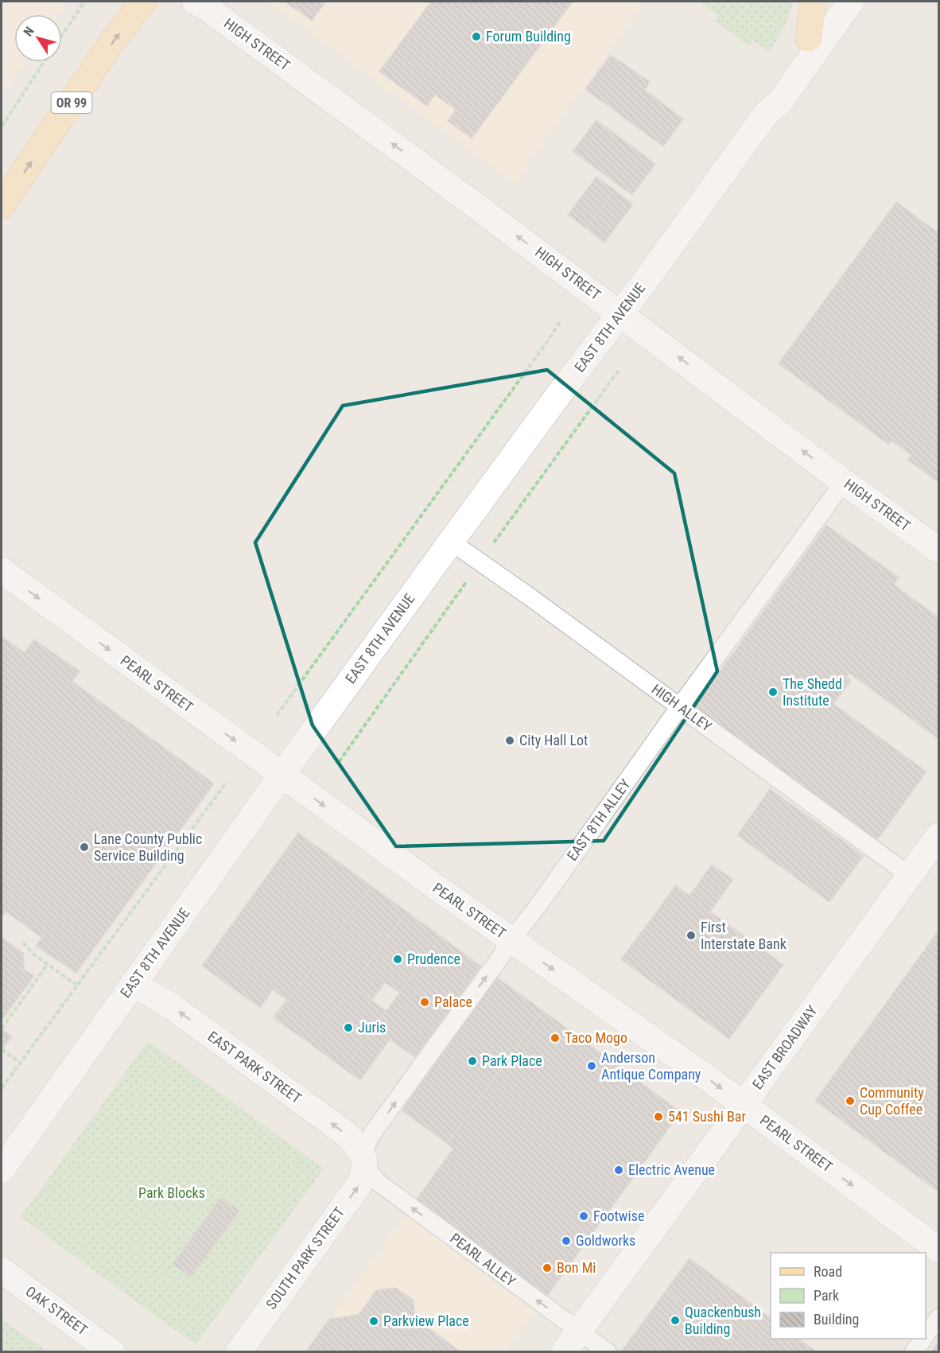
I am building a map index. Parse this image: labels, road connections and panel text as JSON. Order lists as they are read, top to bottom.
{
  "streets": {
    "main road": ["OR 99"],
    "street": [
      "HIGH STREET",
      "EAST 8TH AVENUE",
      "PEARL STREET",
      "EAST BROADWAY",
      "EAST PARK STREET",
      "SOUTH PARK STREET",
      "OAK STREET"
    ],
    "lane": ["HIGH ALLEY", "EAST 8TH ALLEY", "PEARL ALLEY"]
  },
  "crossings": [
    ["HIGH STREET", "EAST 8TH AVENUE"],
    ["HIGH STREET", "EAST 8TH ALLEY"],
    ["EAST 8TH AVENUE", "PEARL STREET"],
    ["EAST 8TH AVENUE", "HIGH ALLEY"],
    ["EAST 8TH AVENUE", "EAST PARK STREET"],
    ["PEARL STREET", "EAST 8TH ALLEY"],
    ["PEARL STREET", "EAST BROADWAY"],
    ["HIGH ALLEY", "EAST 8TH ALLEY"],
    ["HIGH ALLEY", "EAST BROADWAY"],
    ["EAST 8TH ALLEY", "EAST PARK STREET"],
    ["EAST 8TH ALLEY", "SOUTH PARK STREET"],
    ["EAST 8TH ALLEY", "PEARL ALLEY"],
    ["EAST BROADWAY", "PEARL ALLEY"],
    ["EAST PARK STREET", "SOUTH PARK STREET"],
    ["EAST PARK STREET", "PEARL ALLEY"],
    ["SOUTH PARK STREET", "PEARL ALLEY"]
  ],
  "one_way": [
    "HIGH STREET",
    "PEARL STREET",
    "EAST PARK STREET",
    "SOUTH PARK STREET",
    "PEARL ALLEY"
  ],
  "parks": ["Park Blocks"],
  "places": [
    "Forum Building",
    "The Shedd Institute",
    "City Hall Lot",
    "Lane County Public Service Building",
    "First Interstate Bank",
    "Prudence",
    "Palace",
    "Juris",
    "Taco Mogo",
    "Park Place",
    "Anderson Antique Company",
    "Community Cup Coffee",
    "541 Sushi Bar",
    "Electric Avenue",
    "Footwise",
    "Goldworks",
    "Bon Mi",
    "Quackenbush Building",
    "Parkview Place"
  ],
  "legend": ["Road", "Park", "Building"],
  "north": "top left"
}
